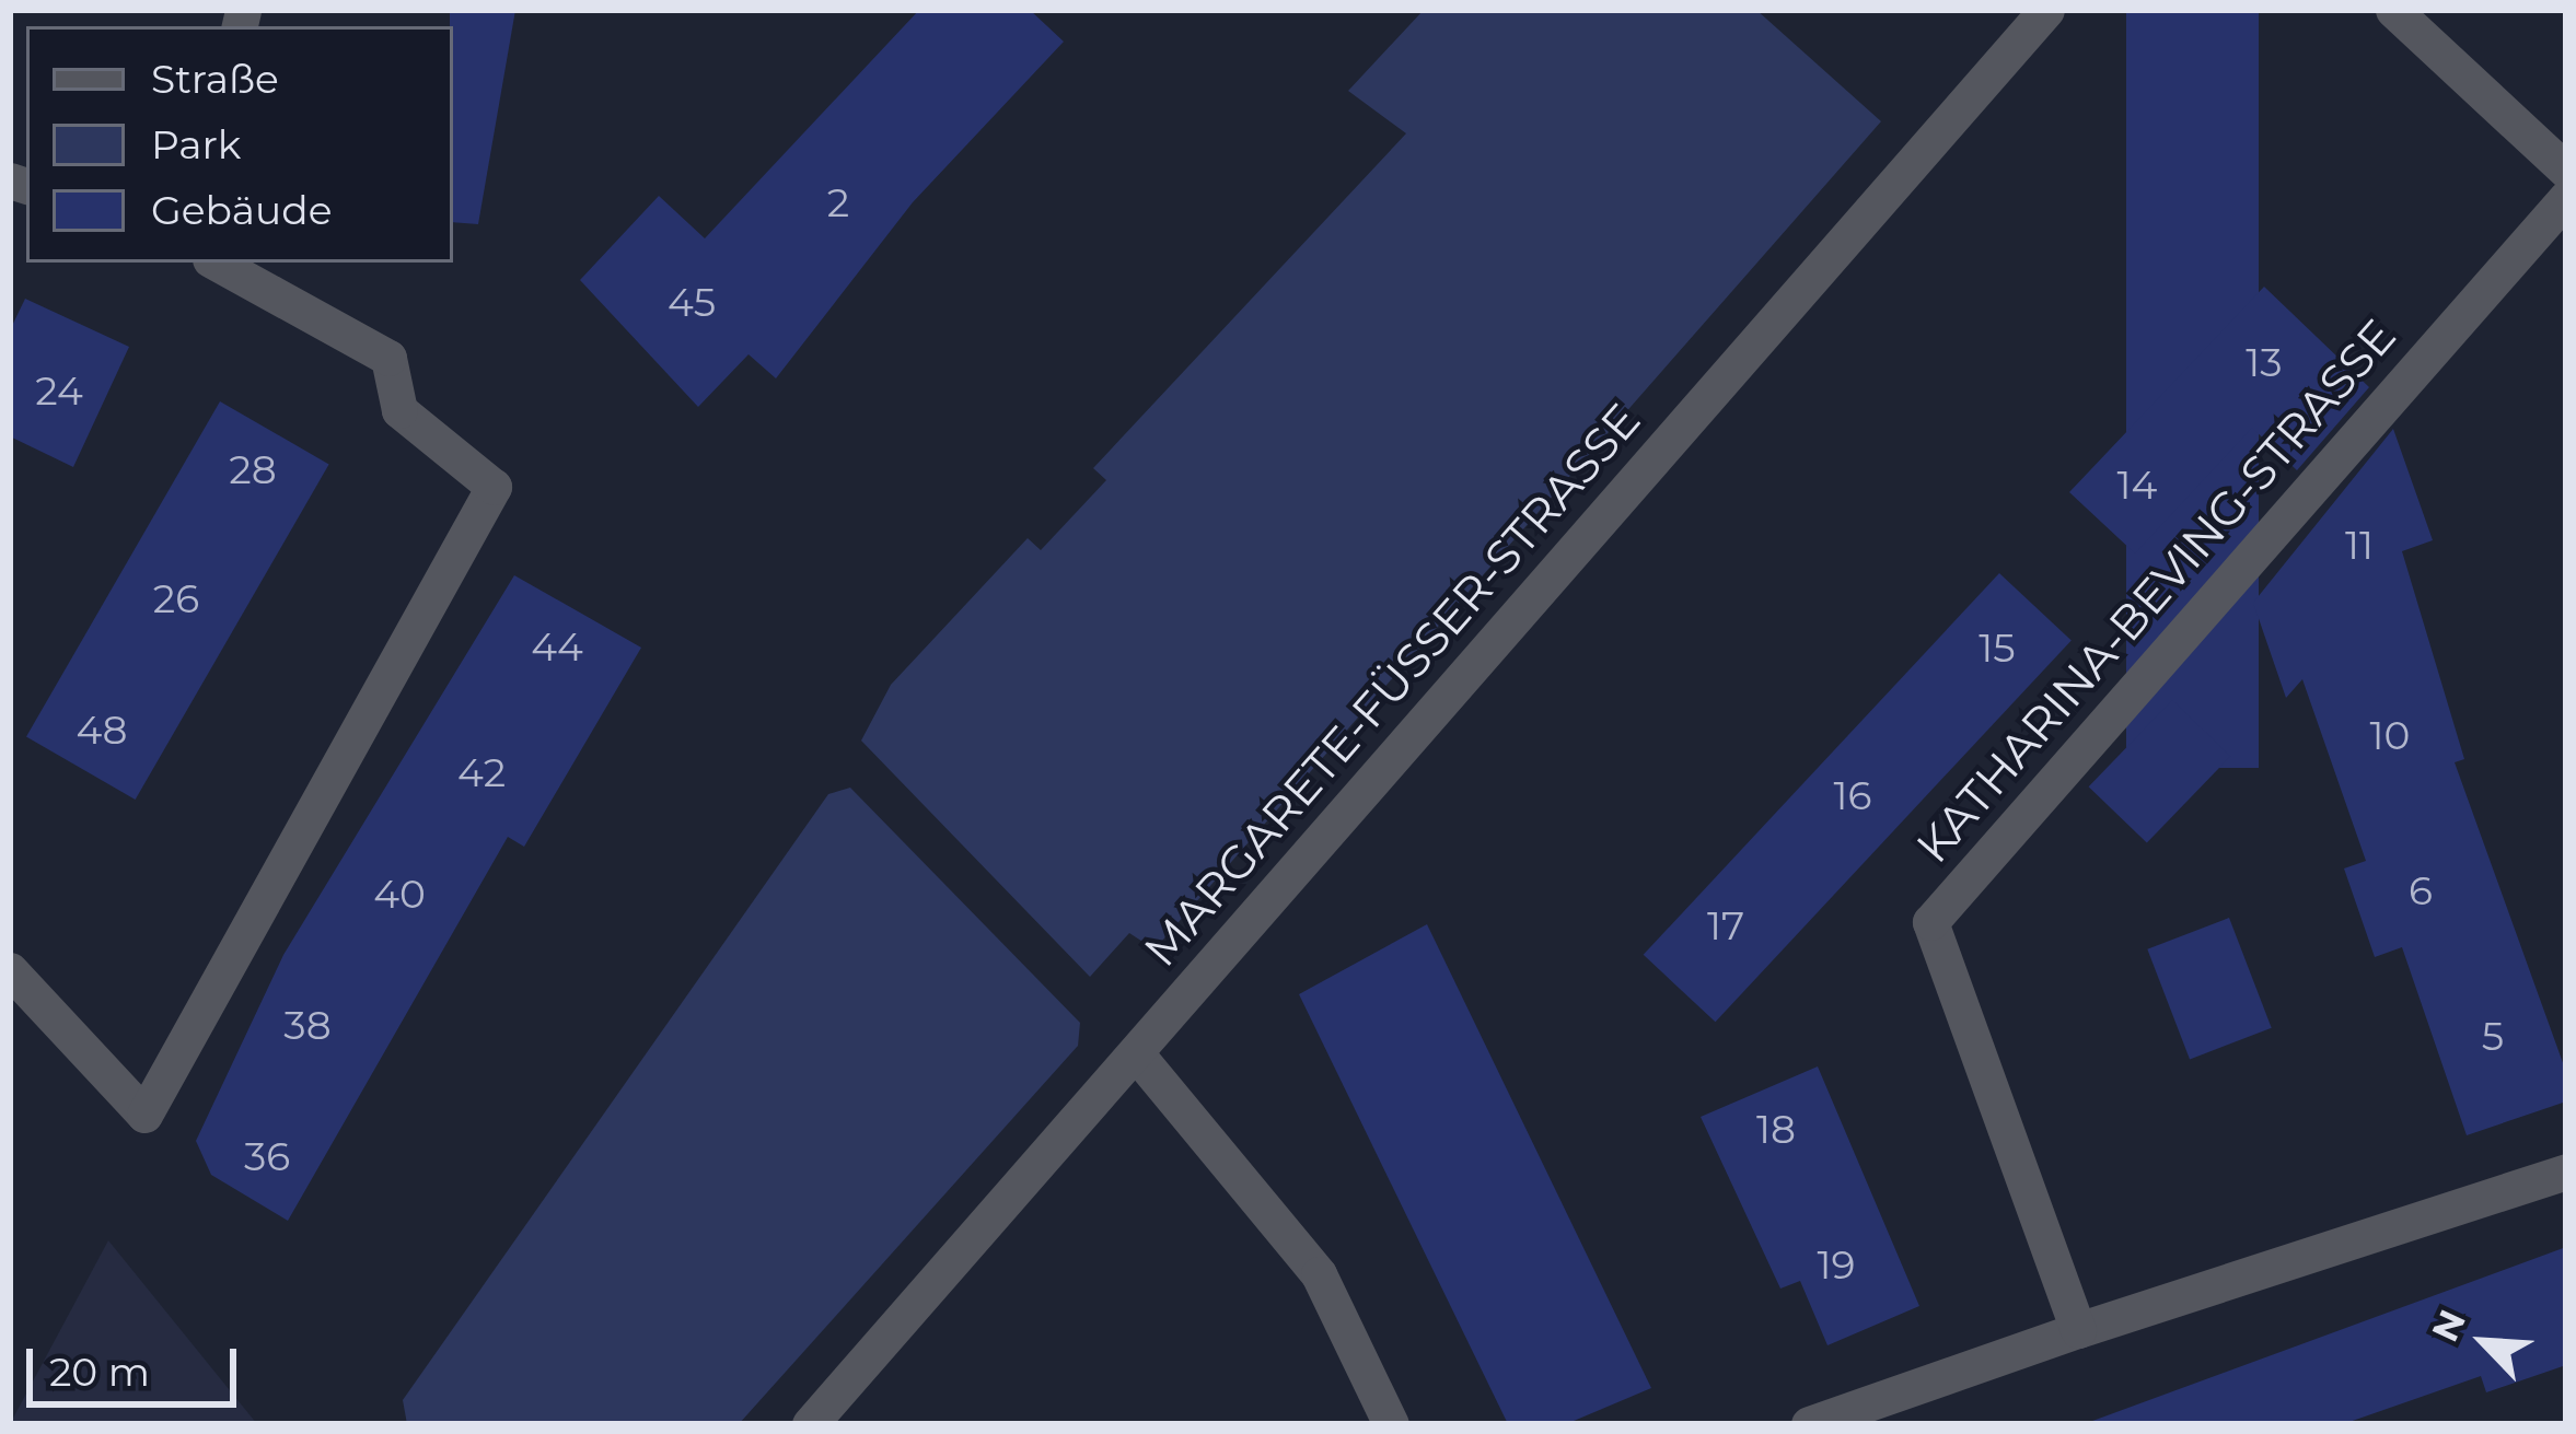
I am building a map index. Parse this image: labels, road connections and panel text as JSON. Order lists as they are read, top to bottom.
{
  "streets": {
    "street": ["KATHARINA-BEVING-STRASSE", "MARGARETE-FÜSSER-STRASSE"]
  },
  "house_numbers": [
    "2",
    "45",
    "13",
    "24",
    "28",
    "14",
    "11",
    "26",
    "44",
    "15",
    "48",
    "10",
    "42",
    "16",
    "6",
    "40",
    "17",
    "38",
    "5",
    "18",
    "36",
    "19"
  ],
  "legend": ["Straße", "Park", "Gebäude"],
  "scale_bar": "20 m",
  "north": "top left"
}
